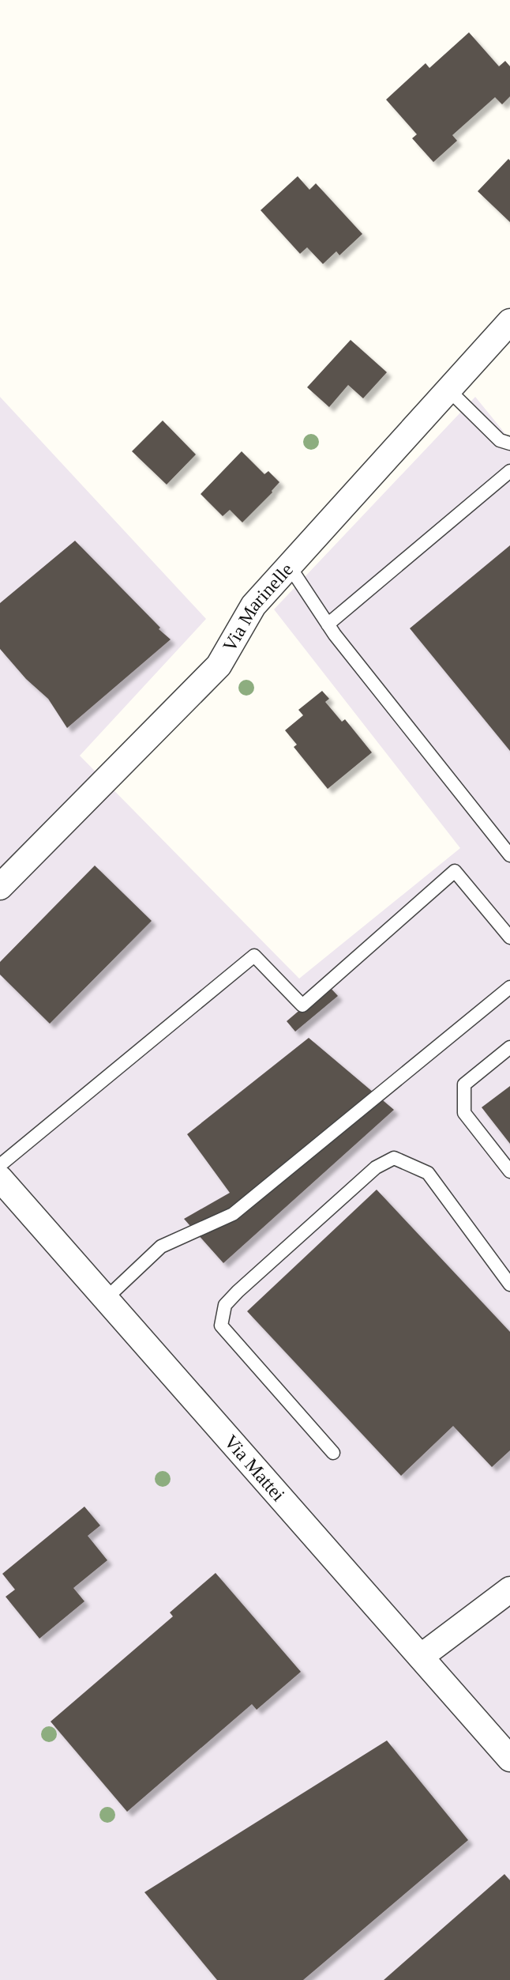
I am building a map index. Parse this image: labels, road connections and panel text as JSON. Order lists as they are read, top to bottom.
{
  "streets": {
    "street": ["Via Marinelle", "Via Mattei"]
  }
}
